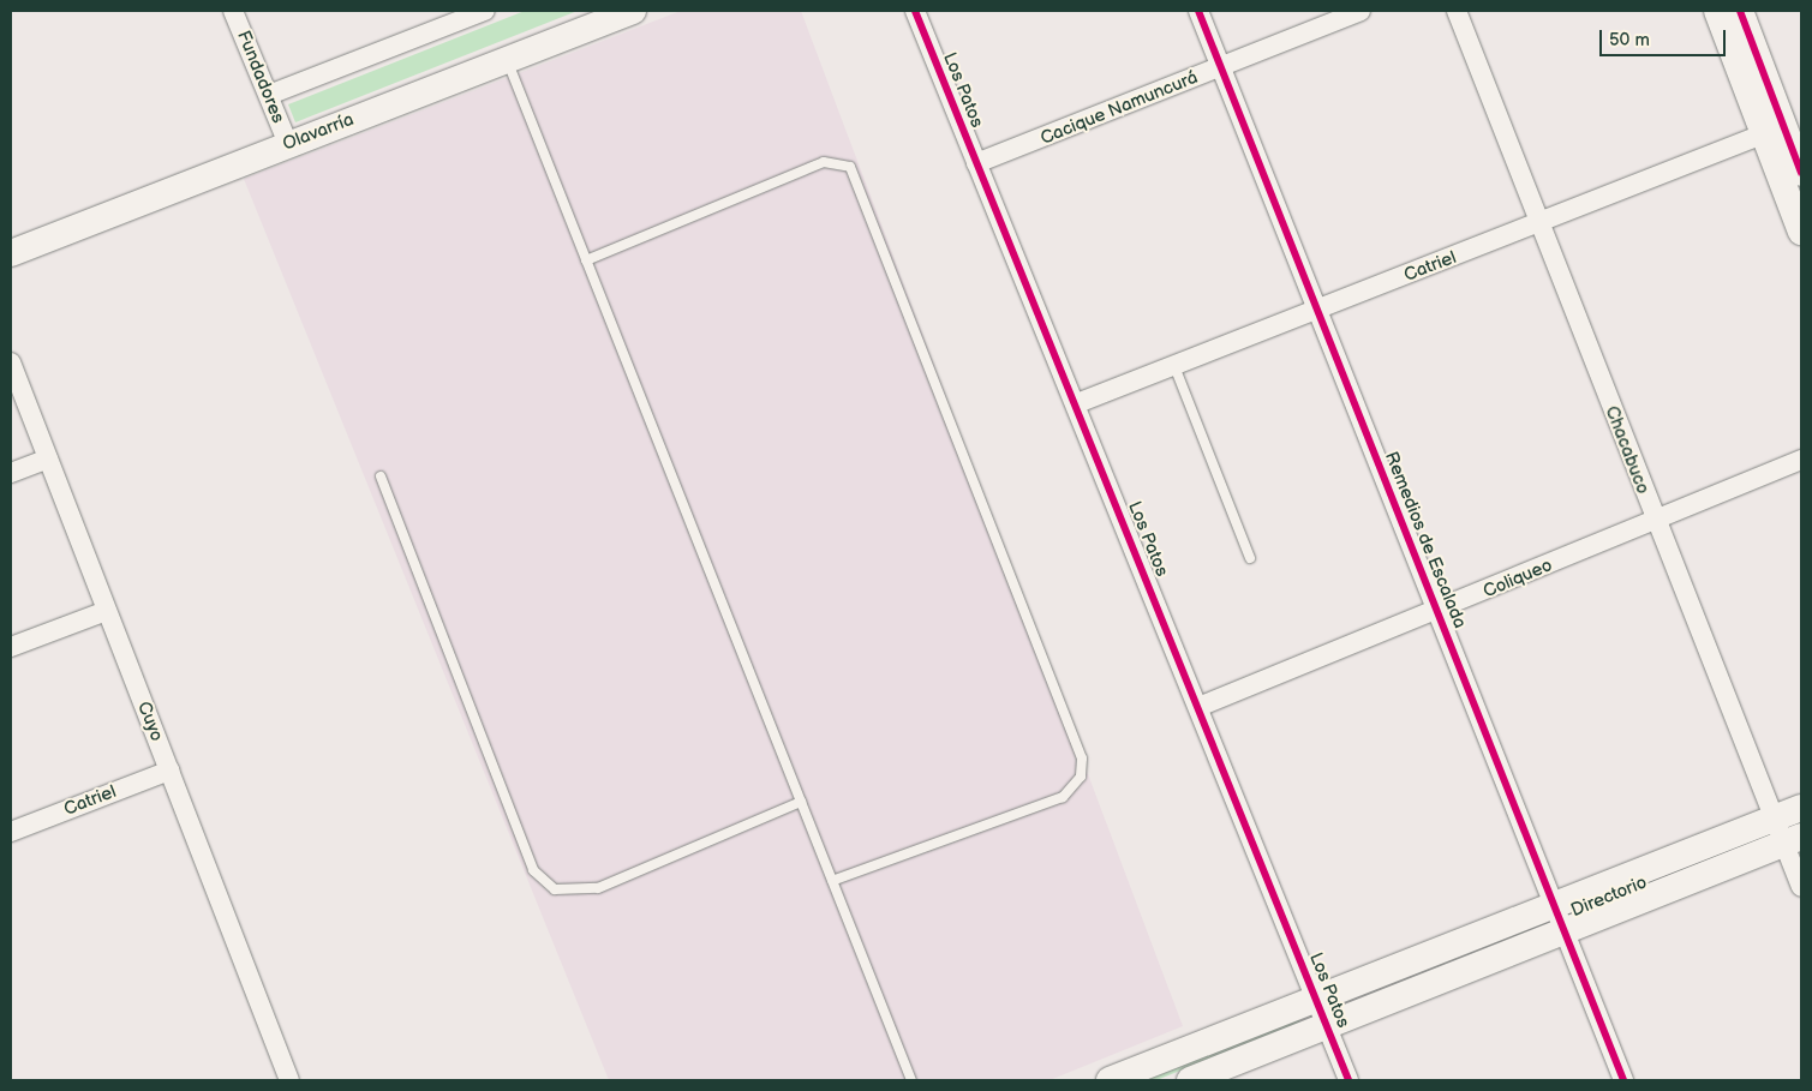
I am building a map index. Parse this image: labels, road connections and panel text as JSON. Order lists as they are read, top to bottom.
{
  "streets": {
    "main road": ["Olavarría", "Directorio"],
    "street": [
      "Fundadores",
      "Los Patos",
      "Cacique Namuncurá",
      "Catriel",
      "Chacabuco",
      "Remedios de Escalada",
      "Coliqueo",
      "Cuyo"
    ]
  },
  "crossings": [
    ["Fundadores", "Olavarría"],
    ["Los Patos", "Cacique Namuncurá"],
    ["Los Patos", "Catriel"],
    ["Los Patos", "Coliqueo"],
    ["Los Patos", "Directorio"],
    ["Cacique Namuncurá", "Remedios de Escalada"],
    ["Catriel", "Chacabuco"],
    ["Catriel", "Remedios de Escalada"],
    ["Catriel", "Cuyo"],
    ["Chacabuco", "Coliqueo"],
    ["Chacabuco", "Directorio"],
    ["Remedios de Escalada", "Coliqueo"],
    ["Remedios de Escalada", "Directorio"]
  ],
  "scale_bar": "50 m"
}
